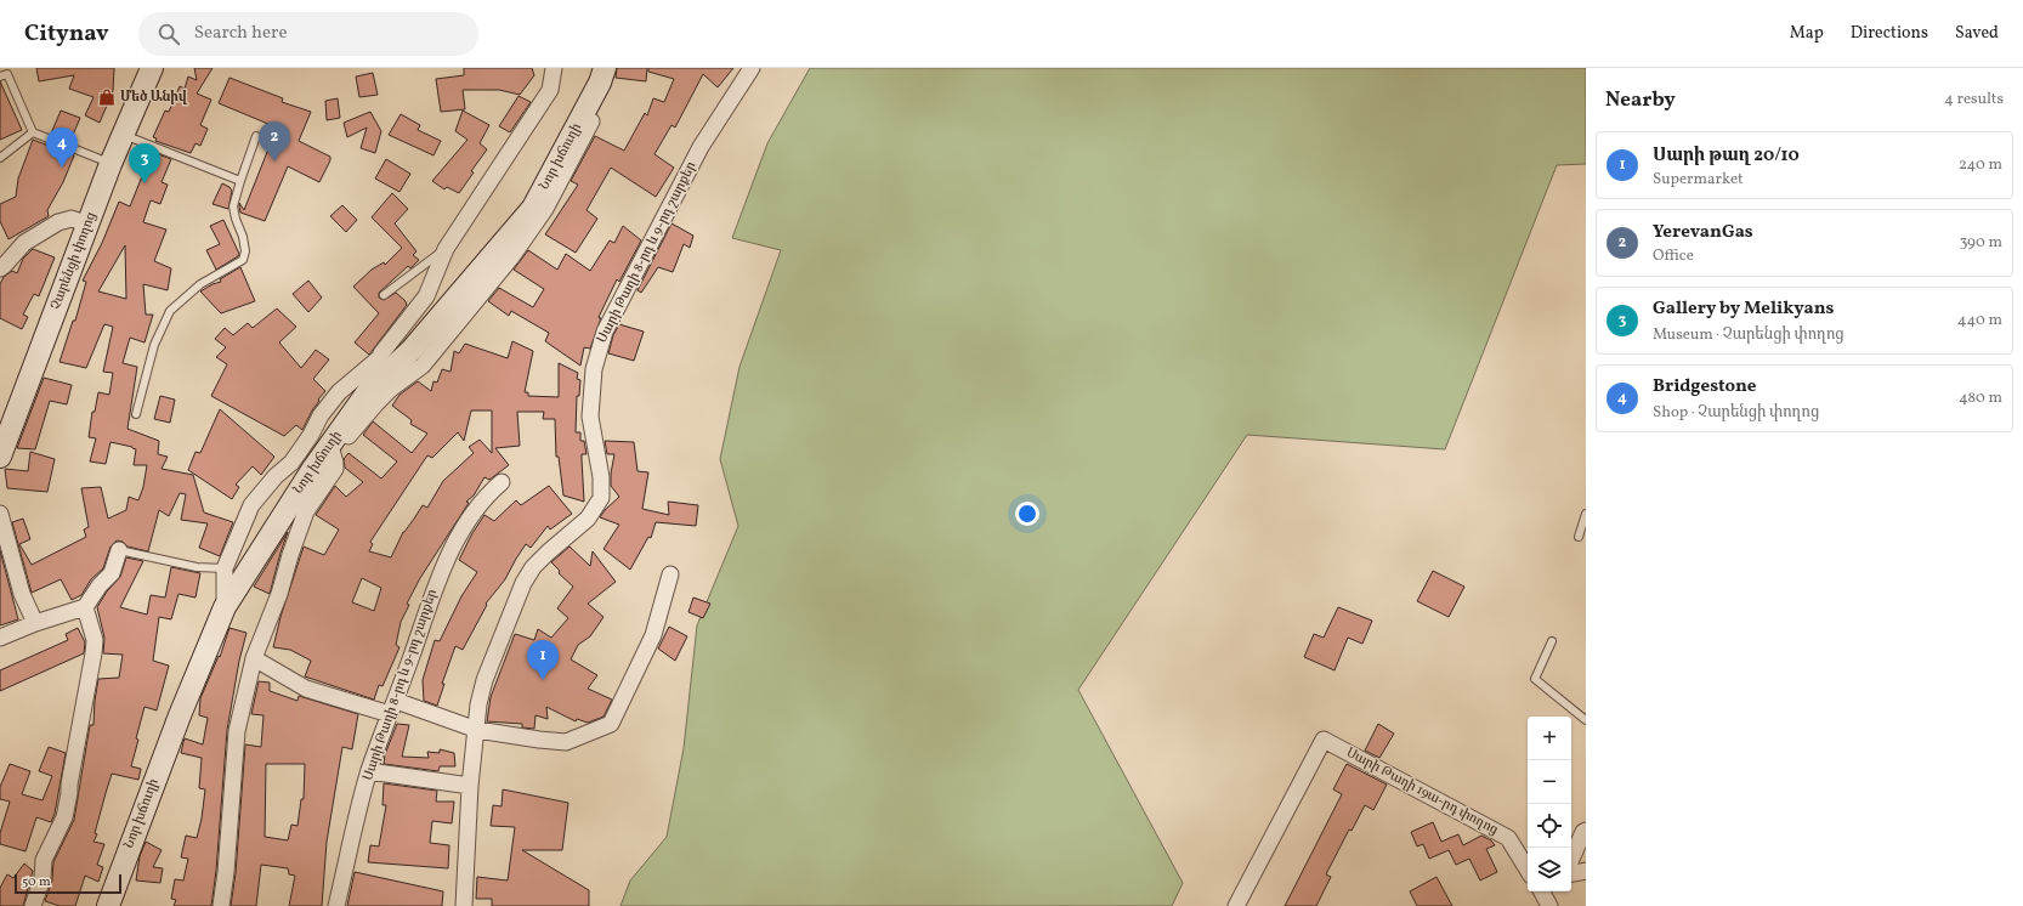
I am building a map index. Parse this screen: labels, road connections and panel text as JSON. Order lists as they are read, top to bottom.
{
  "streets": {
    "main road": ["Նոր խճուղի", "Չարենցի փողոց"],
    "street": ["Սարի Թաղի 8-րդ և 9-րդ շարքեր", "Սարի Թաղի 19ա-րդ փողոց"]
  },
  "places": {
    "shop": ["Մեծ Անիվ"]
  },
  "scale_bar": "50 m",
  "page": {
    "header": "Citynav",
    "search": "Search here",
    "nav": ["Map", "Directions", "Saved"],
    "heading": ["Nearby", "4 results"],
    "pins": [
      "2",
      "4",
      "3",
      "1"
    ],
    "list": [
      {
        "mark": "1",
        "name": "Սարի թաղ 20/10",
        "note": "Supermarket",
        "value": "240 m"
      },
      {
        "mark": "2",
        "name": "YerevanGas",
        "note": "Office",
        "value": "390 m"
      },
      {
        "mark": "3",
        "name": "Gallery by Melikyans",
        "note": "Museum · Չարենցի փողոց",
        "value": "440 m"
      },
      {
        "mark": "4",
        "name": "Bridgestone",
        "note": "Shop · Չարենցի փողոց",
        "value": "480 m"
      }
    ],
    "map_buttons": ["+", "−"],
    "scale": "50 m"
  }
}
